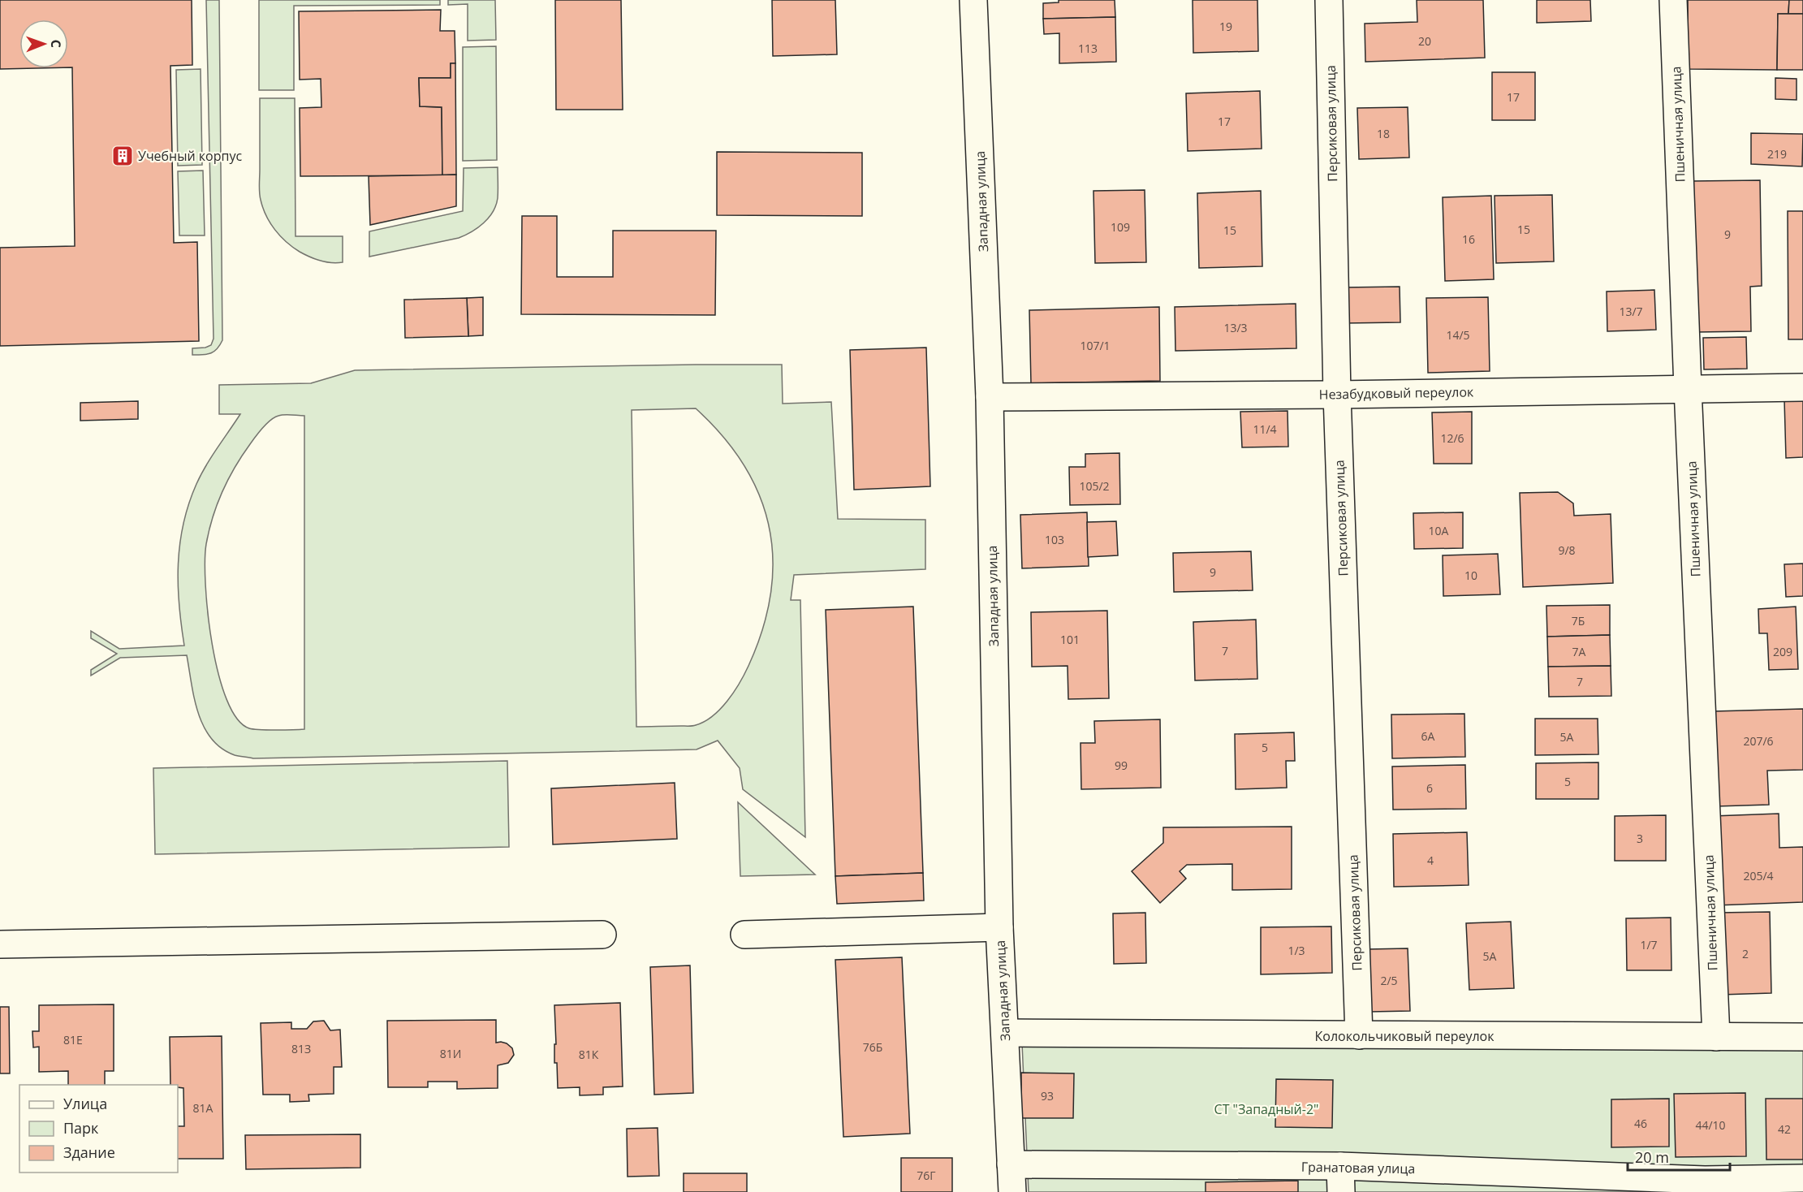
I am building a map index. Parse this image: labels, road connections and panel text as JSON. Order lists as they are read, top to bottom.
{
  "streets": {
    "street": [
      "Персиковая улица",
      "Пшеничная улица",
      "Западная улица",
      "Незабудковый переулок",
      "Колокольчиковый переулок",
      "Гранатовая улица"
    ]
  },
  "crossings": [
    ["Персиковая улица", "Незабудковый переулок"],
    ["Персиковая улица", "Колокольчиковый переулок"],
    ["Пшеничная улица", "Незабудковый переулок"],
    ["Пшеничная улица", "Колокольчиковый переулок"],
    ["Западная улица", "Незабудковый переулок"],
    ["Западная улица", "Колокольчиковый переулок"],
    ["Западная улица", "Гранатовая улица"]
  ],
  "parks": ["СТ \"Западный-2\""],
  "places": {
    "building": ["Учебный корпус"]
  },
  "house_numbers": [
    "19",
    "20",
    "113",
    "17",
    "17",
    "18",
    "219",
    "109",
    "15",
    "15",
    "9",
    "16",
    "13/7",
    "13/3",
    "14/5",
    "107/1",
    "11/4",
    "12/6",
    "105/2",
    "10А",
    "103",
    "9/8",
    "9",
    "10",
    "7Б",
    "101",
    "7",
    "7А",
    "209",
    "7",
    "6А",
    "5А",
    "207/6",
    "5",
    "99",
    "5",
    "6",
    "3",
    "4",
    "205/4",
    "1/7",
    "1/3",
    "2",
    "5А",
    "2/5",
    "81Е",
    "76Б",
    "81З",
    "81И",
    "81К",
    "93",
    "81А",
    "46",
    "44/10",
    "42",
    "76Г"
  ],
  "legend": ["Улица", "Парк", "Здание"],
  "scale_bar": "20 m",
  "north": "right"
}
